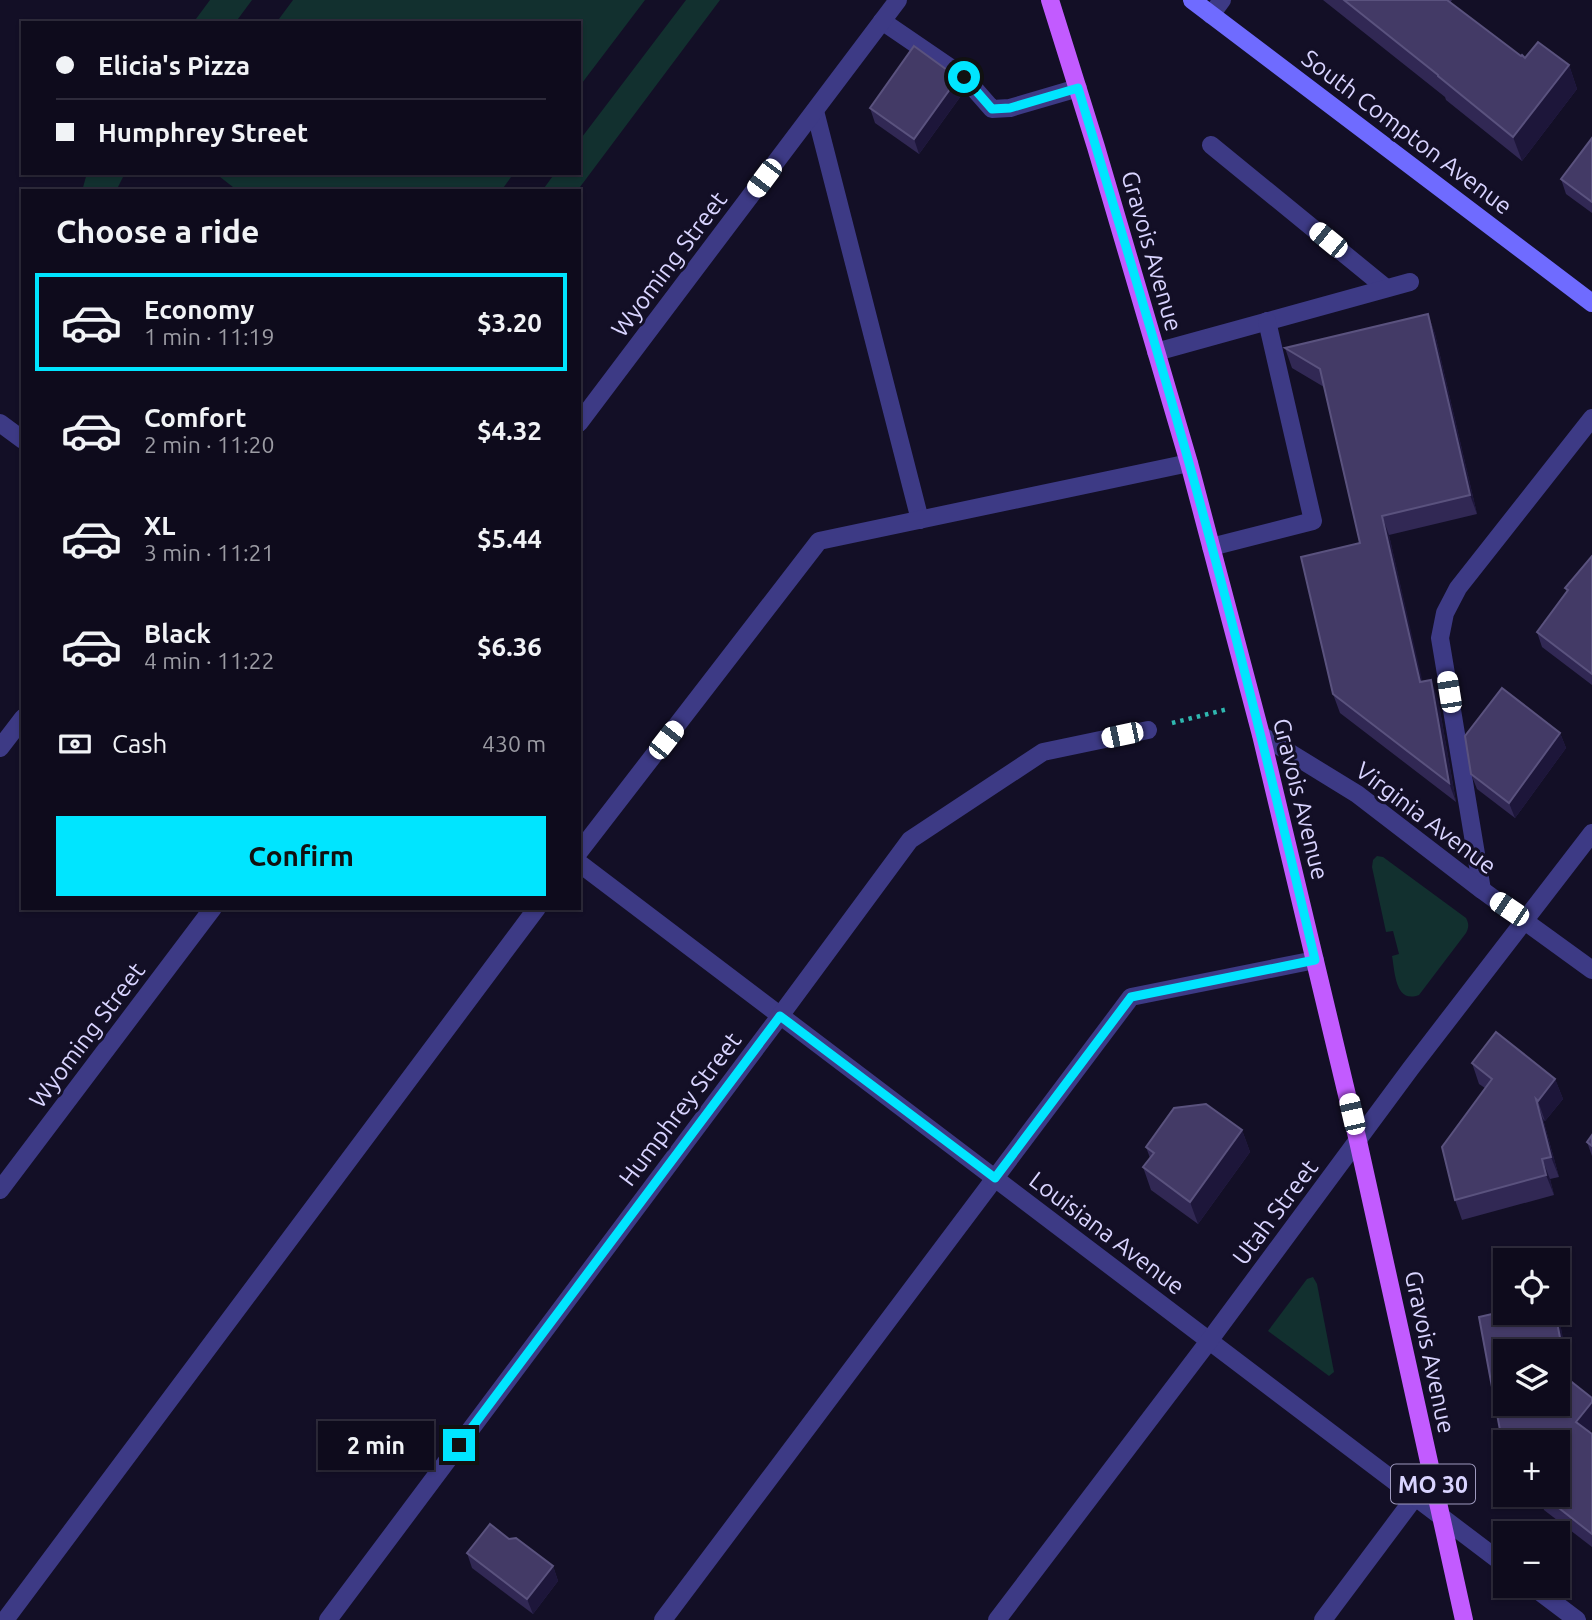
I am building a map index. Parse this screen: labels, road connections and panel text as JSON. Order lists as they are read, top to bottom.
{
  "streets": {
    "main road": ["Gravois Avenue", "MO 30"],
    "street": [
      "South Compton Avenue",
      "Wyoming Street",
      "Virginia Avenue",
      "Humphrey Street",
      "Utah Street",
      "Louisiana Avenue"
    ]
  },
  "crossings": [
    ["Gravois Avenue", "Virginia Avenue"],
    ["Gravois Avenue", "Utah Street"],
    ["Gravois Avenue", "Louisiana Avenue"],
    ["Virginia Avenue", "Utah Street"],
    ["Humphrey Street", "Louisiana Avenue"],
    ["Utah Street", "Louisiana Avenue"]
  ],
  "page": {
    "banner": ["Elicia's Pizza", "Humphrey Street"],
    "heading": "Choose a ride",
    "list": [
      {
        "name": "Economy",
        "note": "1 min · 11:19",
        "value": "$3.20"
      },
      {
        "name": "Comfort",
        "note": "2 min · 11:20",
        "value": "$4.32"
      },
      {
        "name": "XL",
        "note": "3 min · 11:21",
        "value": "$5.44"
      },
      {
        "name": "Black",
        "note": "4 min · 11:22",
        "value": "$6.36"
      }
    ],
    "pay": ["Cash", "430 m"],
    "buttons": "Confirm",
    "map_buttons": ["+", "−"],
    "bubble": "2 min"
  }
}
